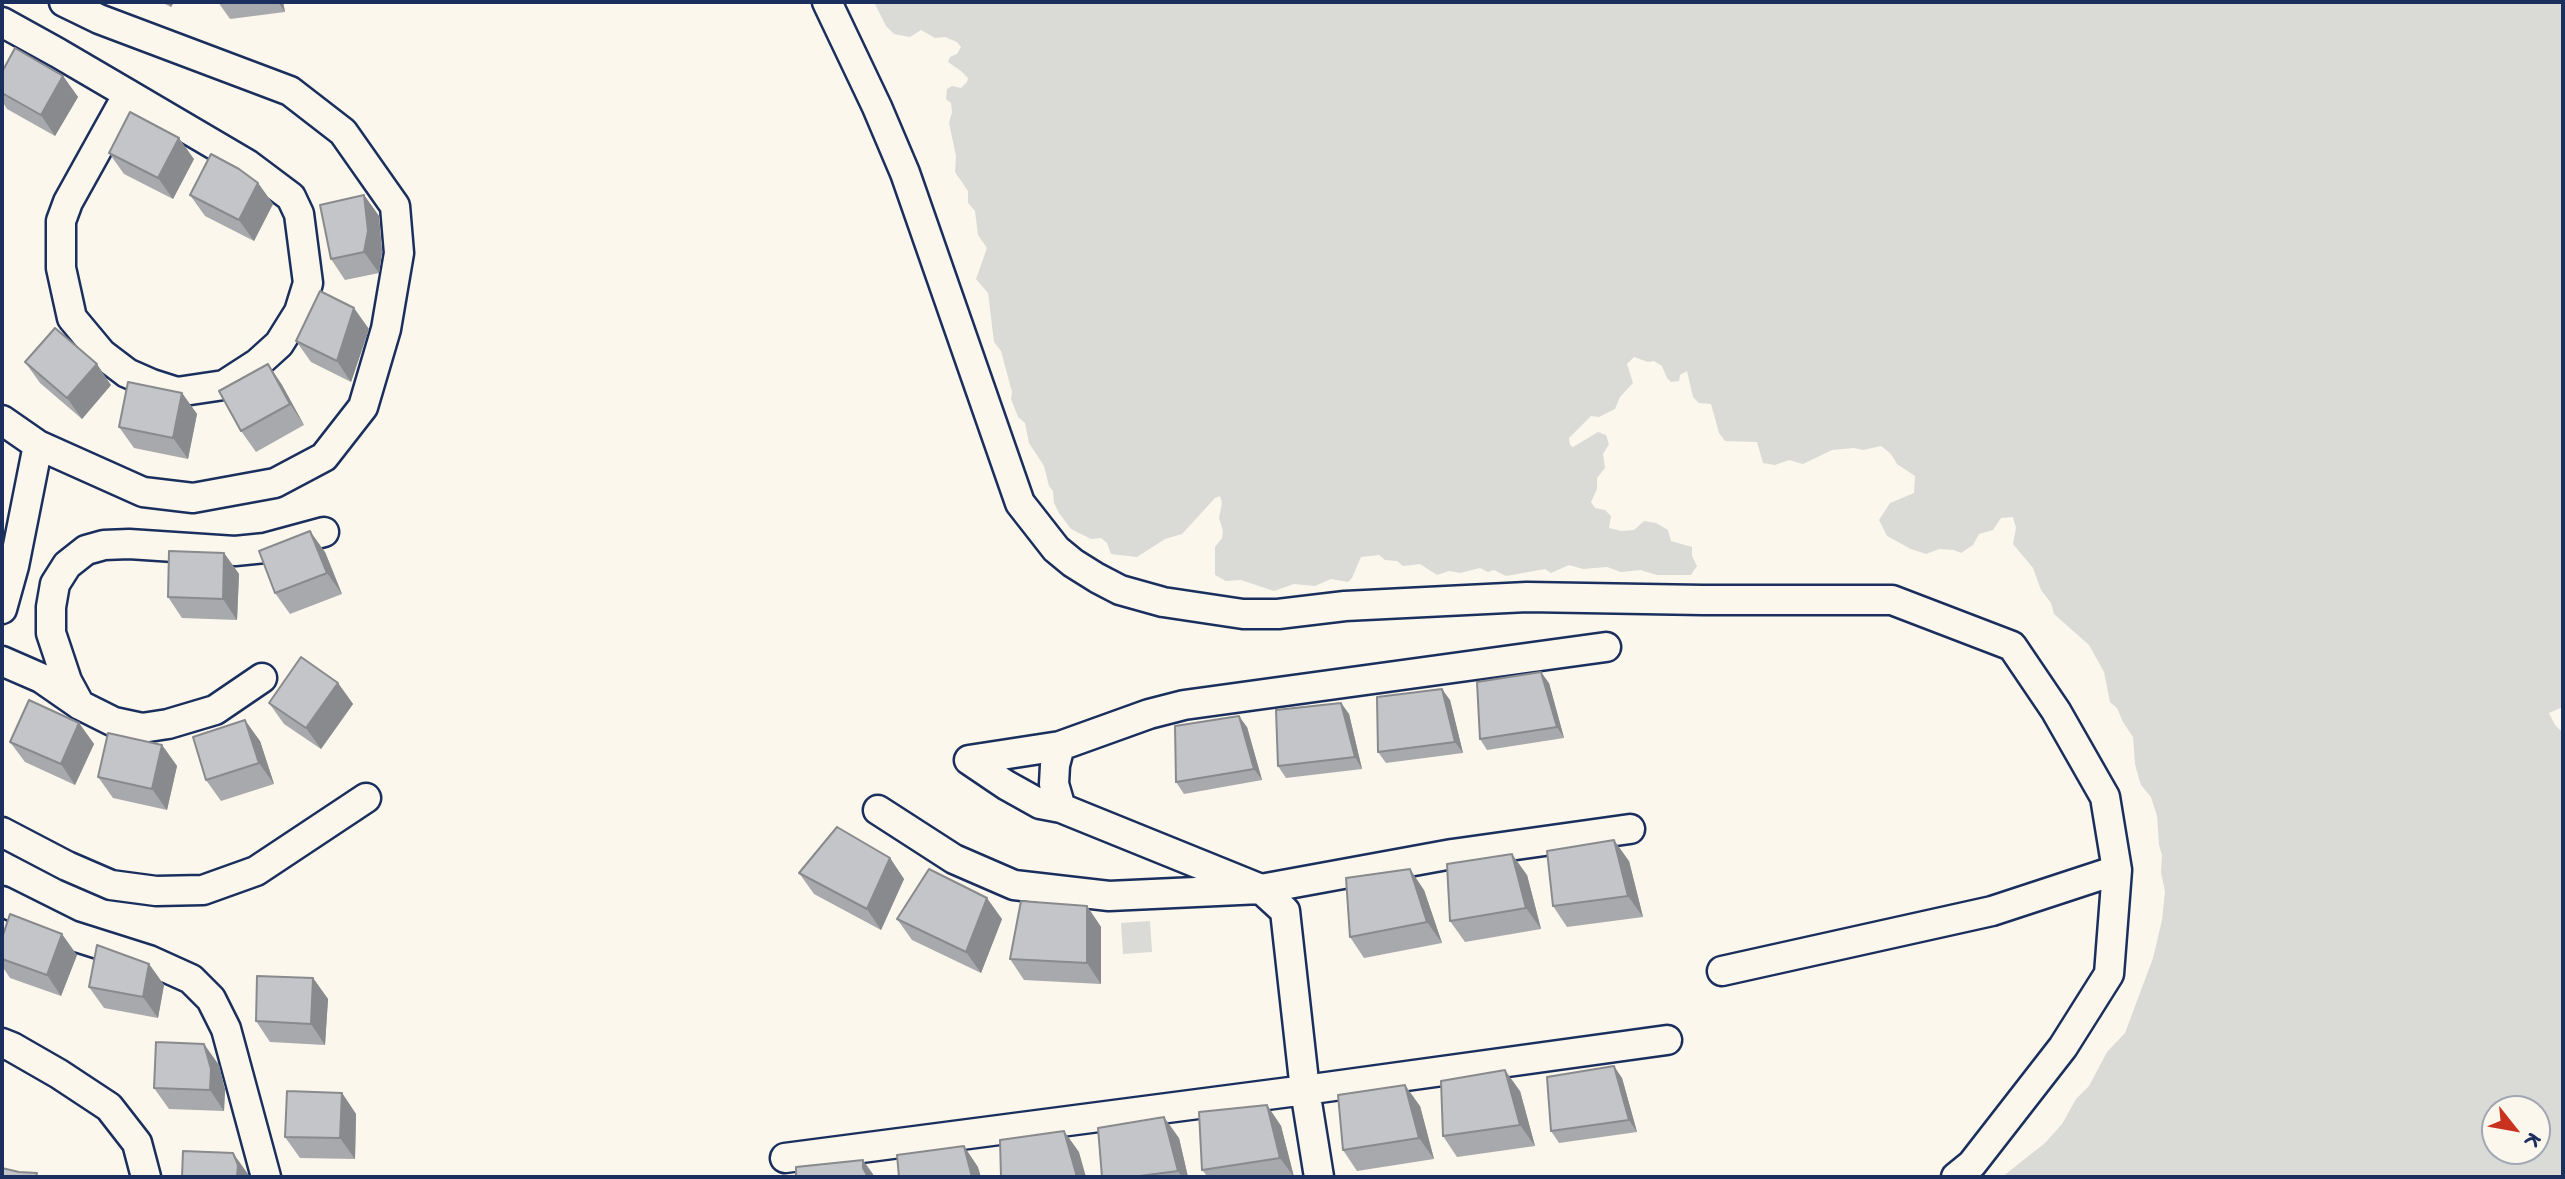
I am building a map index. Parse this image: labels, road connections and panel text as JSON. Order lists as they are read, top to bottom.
{
  "north": "bottom right"
}
